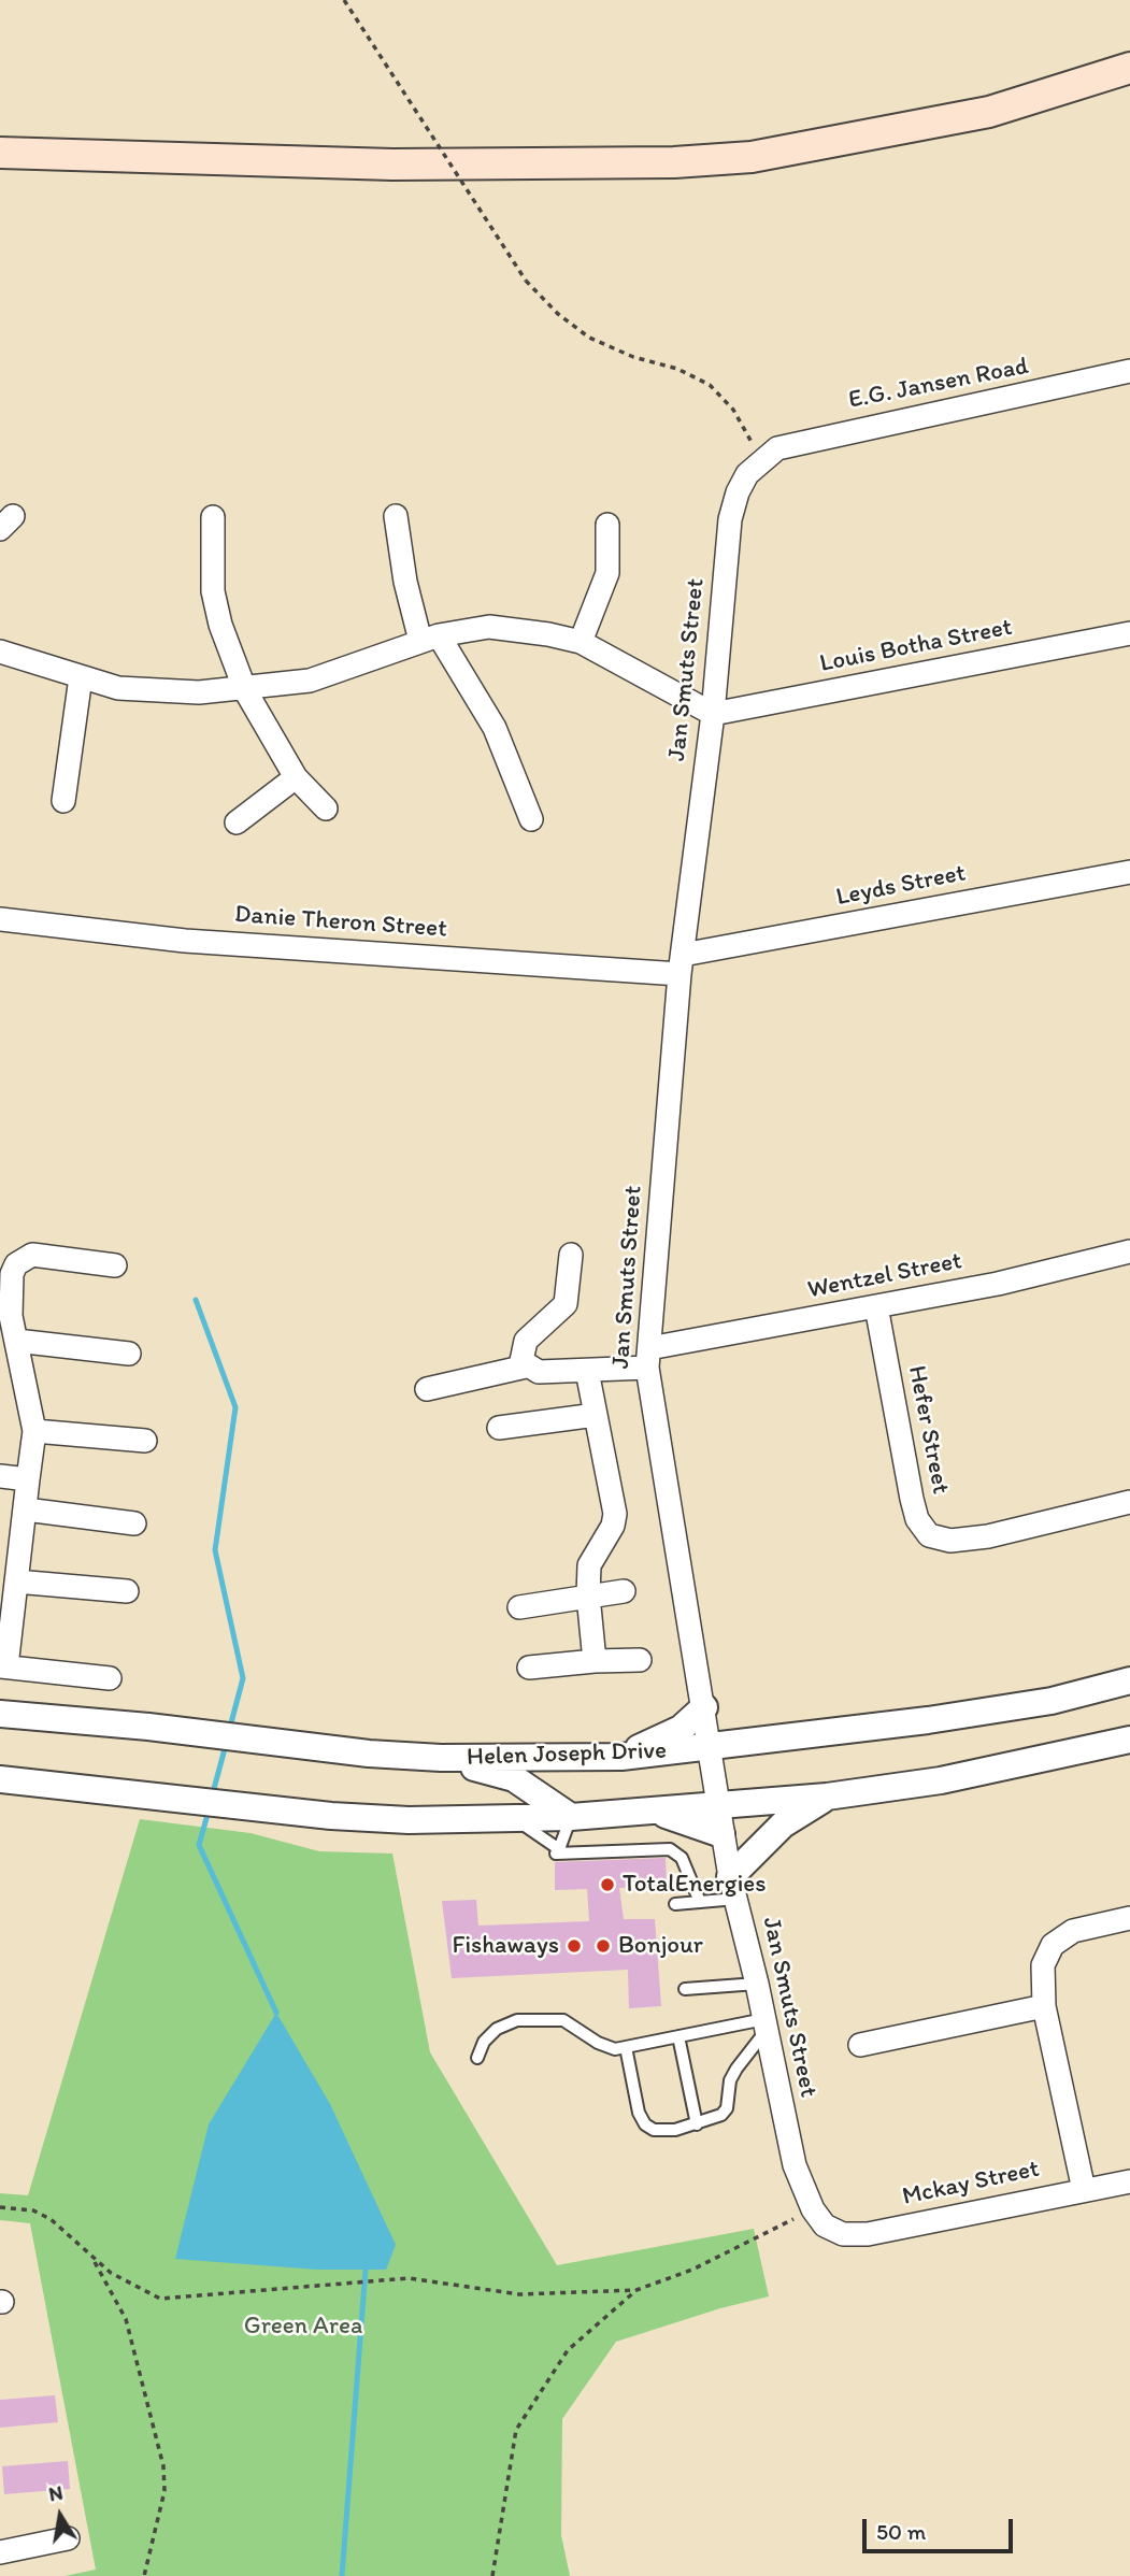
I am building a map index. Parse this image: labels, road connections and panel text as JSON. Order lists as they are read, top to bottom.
{
  "streets": {
    "street": [
      "E.G. Jansen Road",
      "Louis Botha Street",
      "Jan Smuts Street",
      "Leyds Street",
      "Danie Theron Street",
      "Wentzel Street",
      "Hefer Street",
      "Helen Joseph Drive",
      "Mckay Street"
    ]
  },
  "crossings": [
    ["E.G. Jansen Road", "Jan Smuts Street"],
    ["Louis Botha Street", "Jan Smuts Street"],
    ["Jan Smuts Street", "Leyds Street"],
    ["Jan Smuts Street", "Danie Theron Street"],
    ["Jan Smuts Street", "Wentzel Street"],
    ["Jan Smuts Street", "Helen Joseph Drive"],
    ["Jan Smuts Street", "Mckay Street"],
    ["Leyds Street", "Danie Theron Street"],
    ["Wentzel Street", "Hefer Street"]
  ],
  "parks": ["Green Area"],
  "places": ["TotalEnergies", "Fishaways", "Bonjour"],
  "scale_bar": "50 m",
  "north": "top"
}
